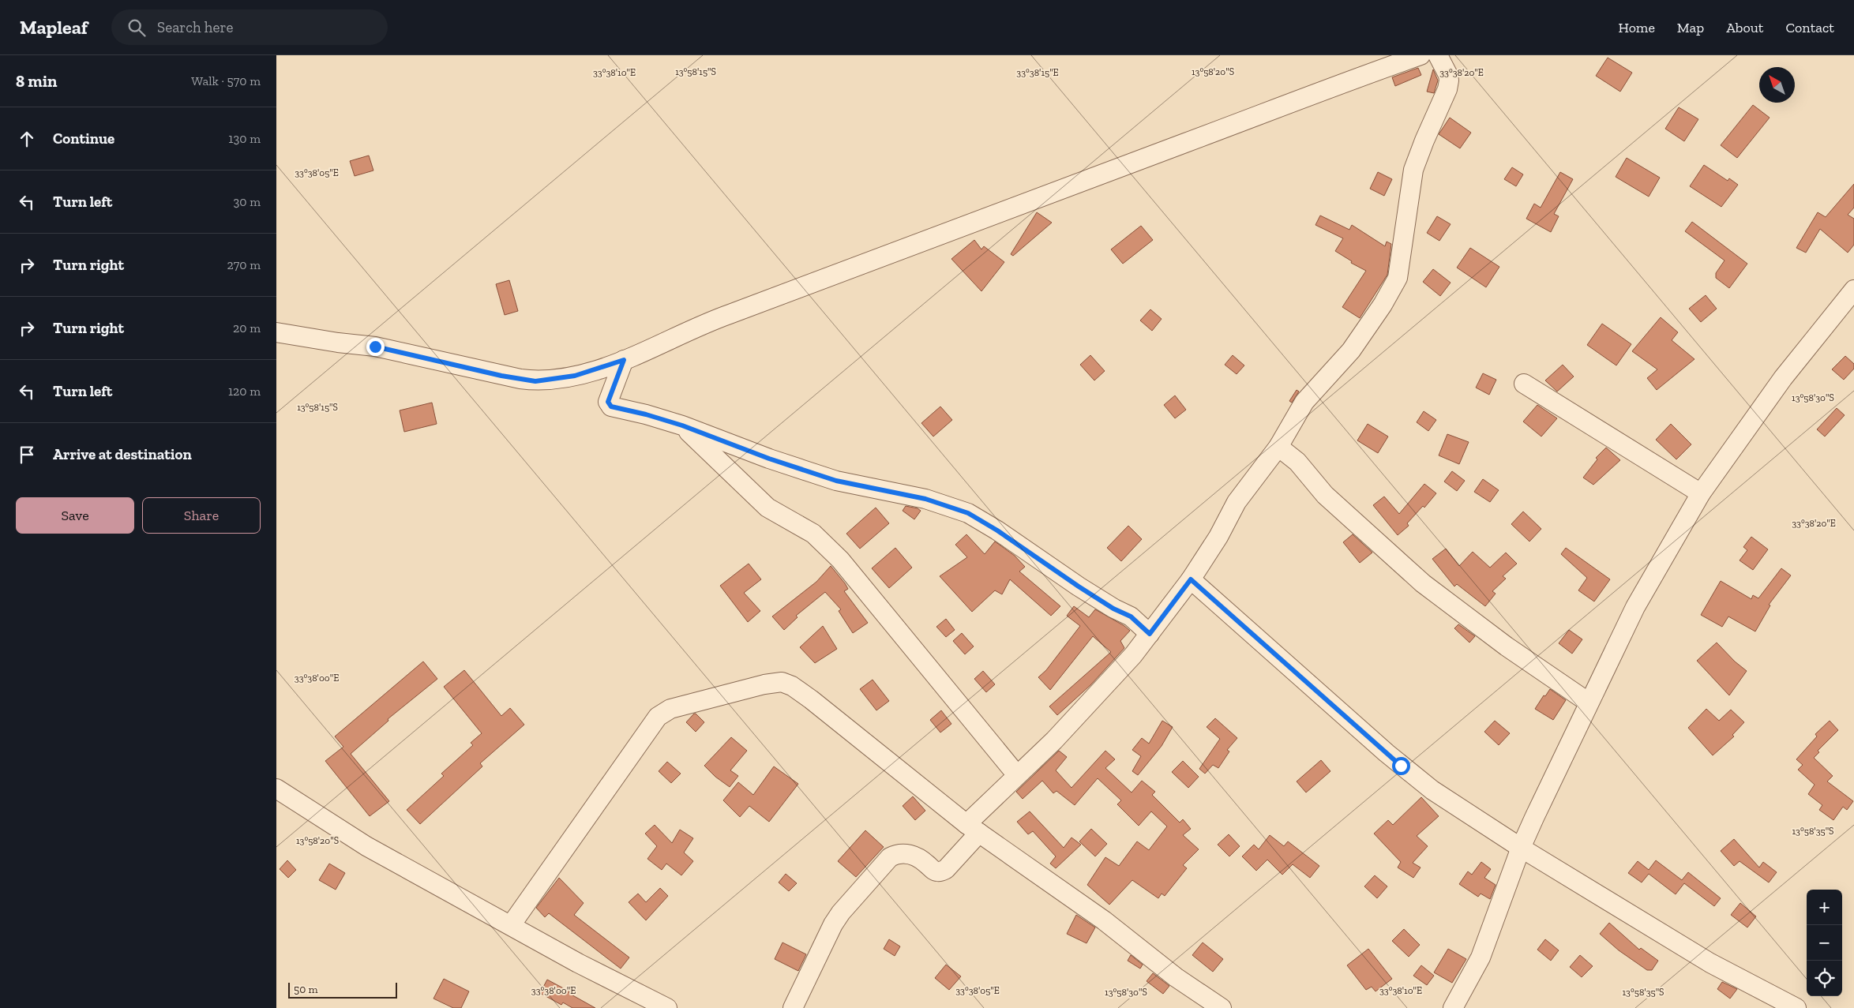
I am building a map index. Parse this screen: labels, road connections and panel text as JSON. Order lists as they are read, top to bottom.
{
  "scale_bar": "50 m",
  "north": "top left",
  "page": {
    "header": "Mapleaf",
    "search": "Search here",
    "nav": [
      "Home",
      "Map",
      "About",
      "Contact"
    ],
    "heading": ["8 min", "Walk · 570 m"],
    "list": [
      ["Continue", "130 m"],
      ["Turn left", "30 m"],
      ["Turn right", "270 m"],
      ["Turn right", "20 m"],
      ["Turn left", "120 m"],
      "Arrive at destination"
    ],
    "buttons": ["Save", "Share"],
    "map_buttons": ["+", "−"],
    "scale": "50 m"
  },
  "coordinates": [
    "13°58'15\"S",
    "13°58'20\"S",
    "33°38'10\"E",
    "33°38'15\"E",
    "33°38'20\"E",
    "33°38'05\"E",
    "13°58'30\"S",
    "33°38'00\"E",
    "13°58'35\"S"
  ]
}
